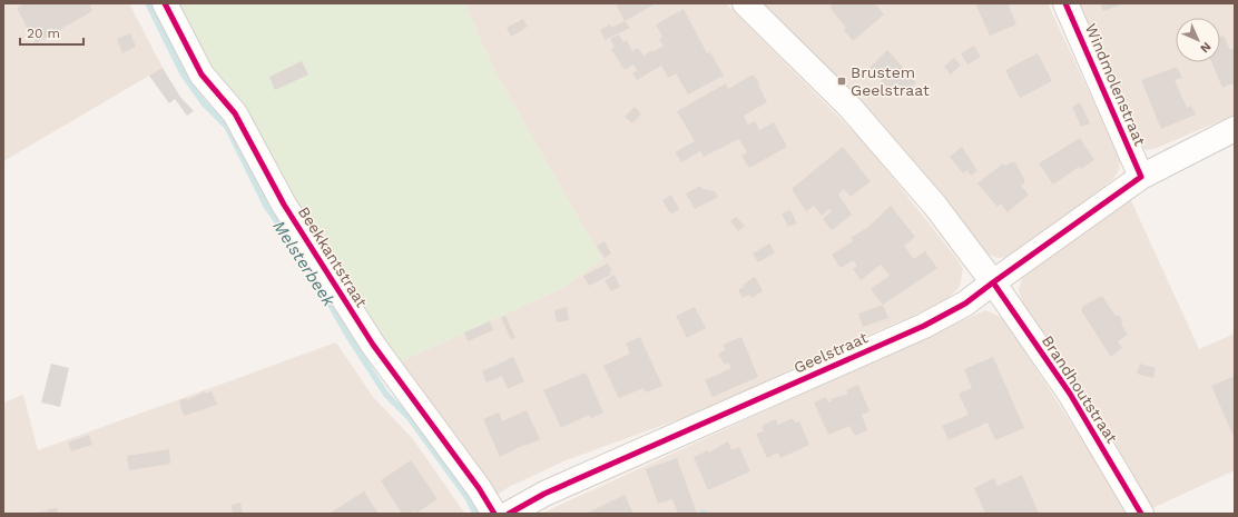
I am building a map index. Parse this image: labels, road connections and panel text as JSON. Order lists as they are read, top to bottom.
{
  "streets": {
    "street": [
      "Windmolenstraat",
      "Beekkantstraat",
      "Geelstraat",
      "Brandhoutstraat"
    ]
  },
  "crossings": [
    ["Windmolenstraat", "Geelstraat"],
    ["Geelstraat", "Brandhoutstraat"]
  ],
  "water": ["Melsterbeek"],
  "places": {
    "transit": ["Brustem Geelstraat"]
  },
  "scale_bar": "20 m",
  "north": "bottom right"
}
